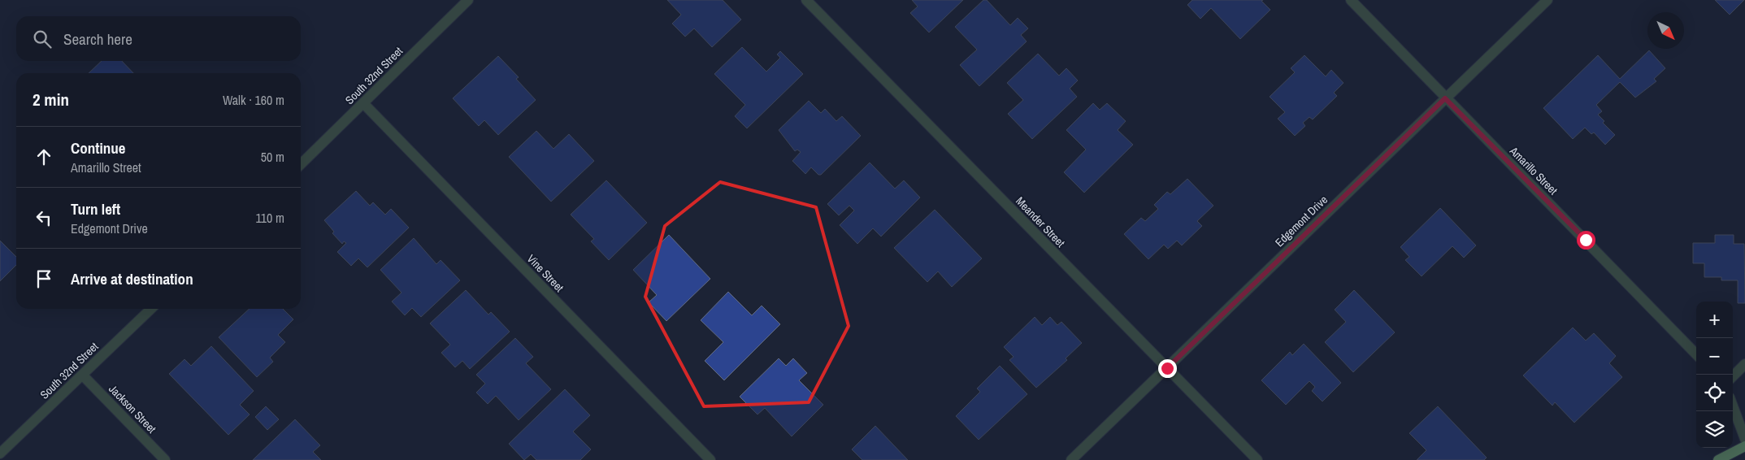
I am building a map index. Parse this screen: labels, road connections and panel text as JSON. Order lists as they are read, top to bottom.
{
  "streets": {
    "street": [
      "South 32nd Street",
      "Amarillo Street",
      "Edgemont Drive",
      "Meander Street",
      "Vine Street",
      "Jackson Street"
    ]
  },
  "crossings": [
    ["South 32nd Street", "Vine Street"],
    ["South 32nd Street", "Jackson Street"],
    ["Amarillo Street", "Edgemont Drive"],
    ["Edgemont Drive", "Meander Street"]
  ],
  "north": "bottom right",
  "page": {
    "search": "Search here",
    "heading": ["2 min", "Walk · 160 m"],
    "list": [
      ["Continue", "Amarillo Street", "50 m"],
      ["Turn left", "Edgemont Drive", "110 m"],
      "Arrive at destination"
    ],
    "map_buttons": ["+", "−"]
  }
}
